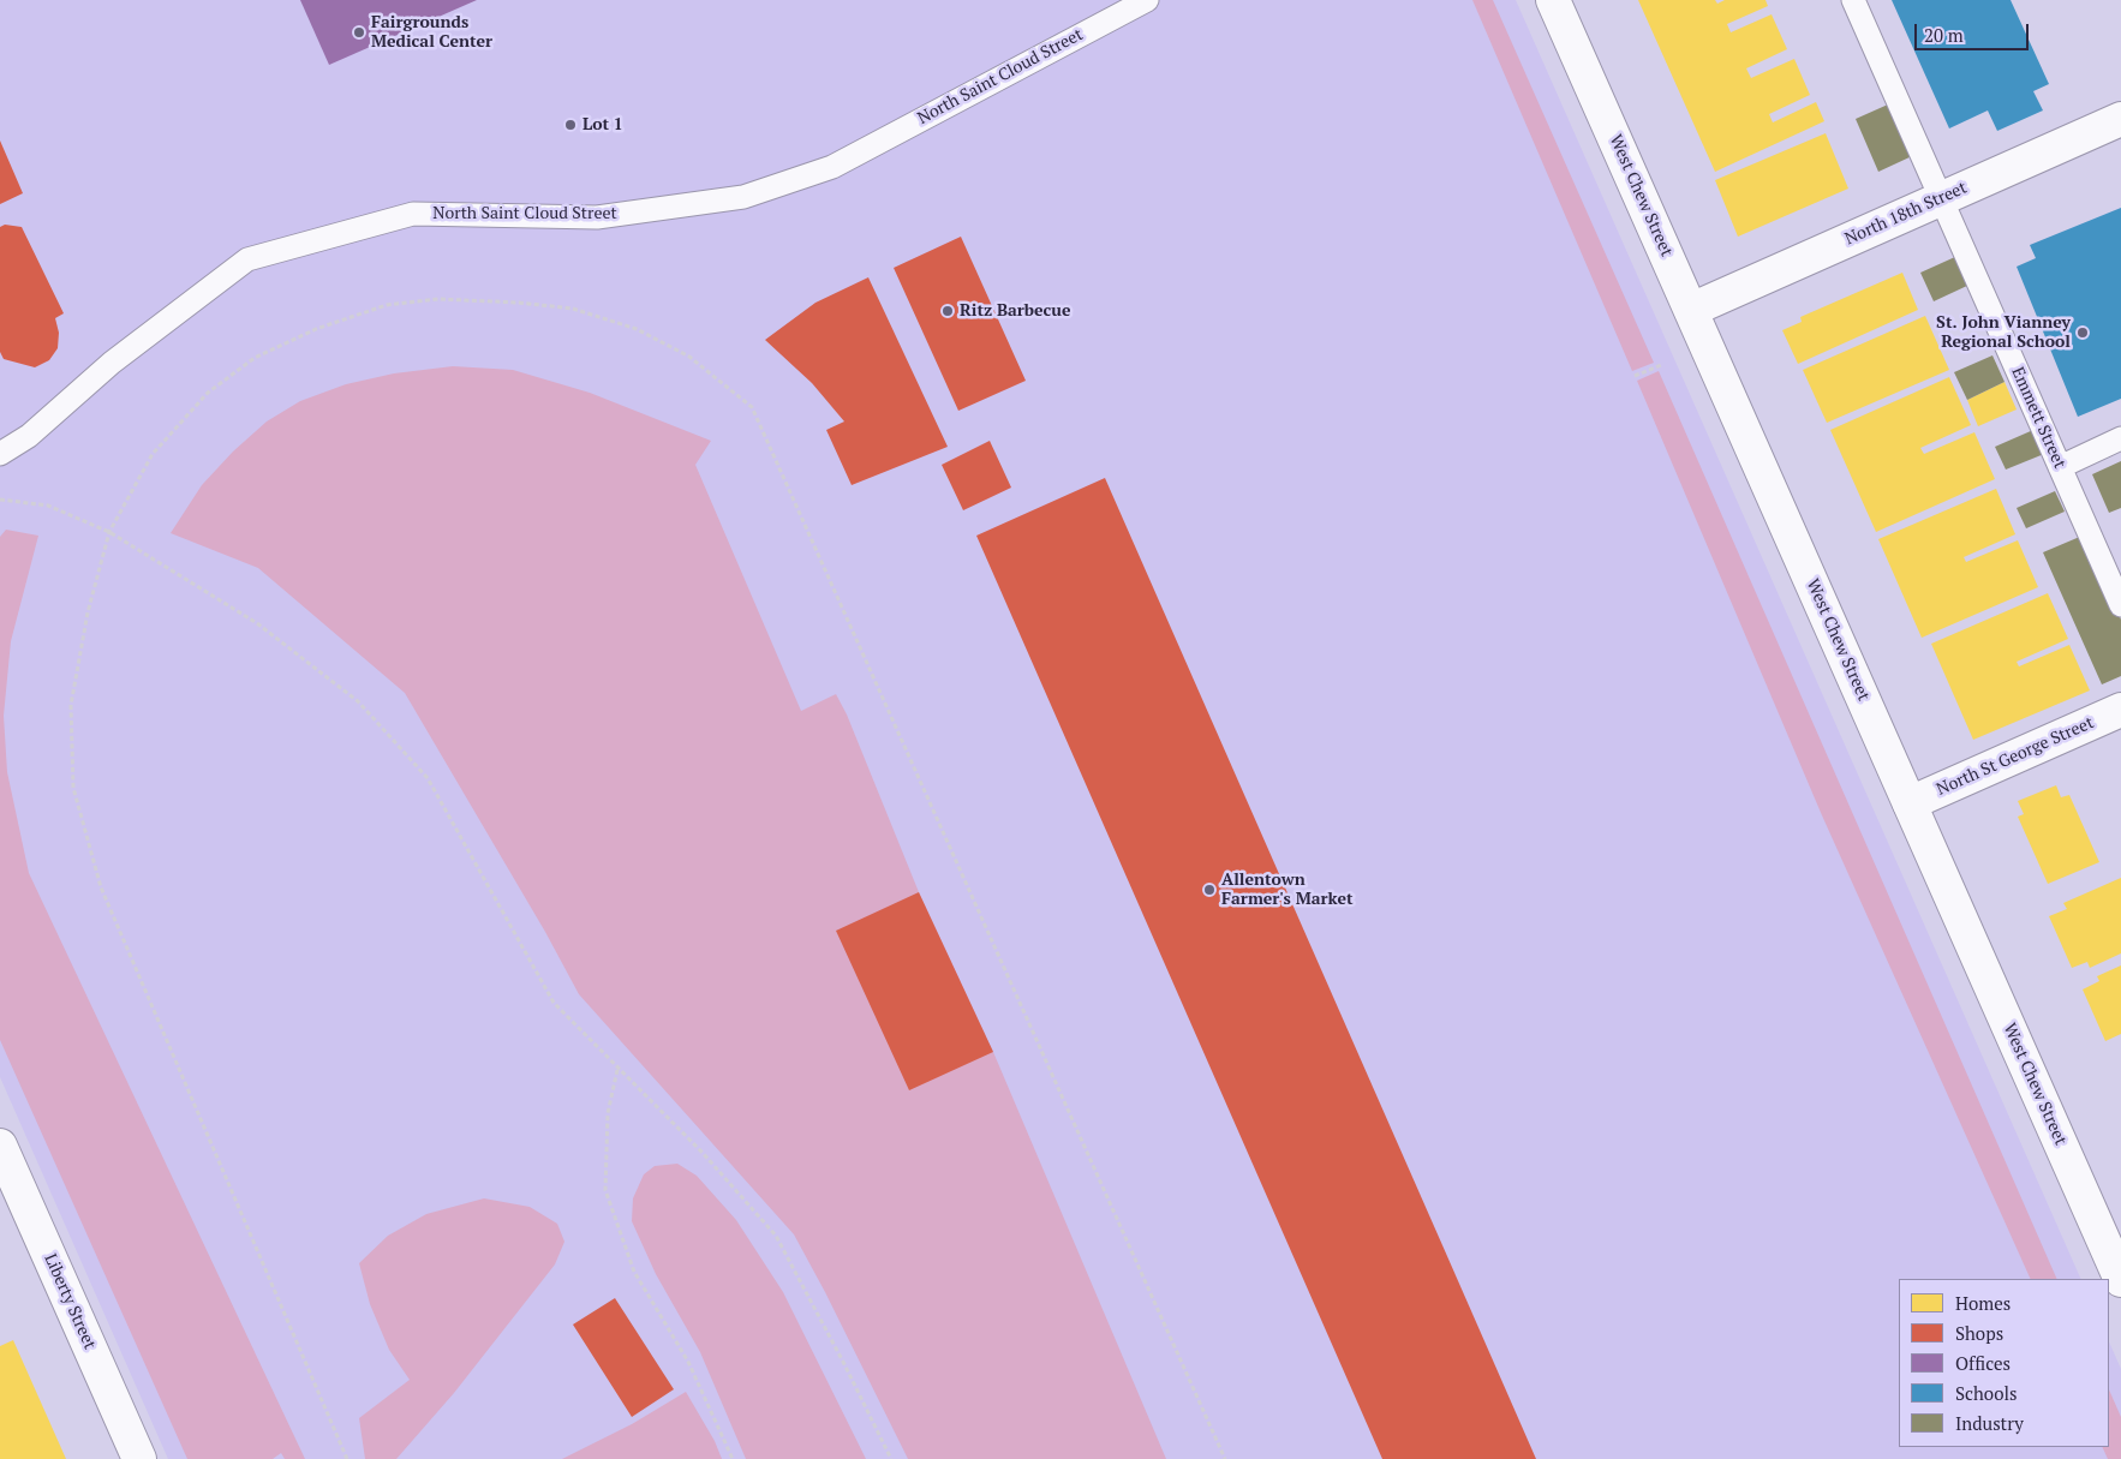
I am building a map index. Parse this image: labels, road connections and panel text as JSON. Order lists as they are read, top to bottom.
{
  "streets": {
    "street": [
      "West Chew Street",
      "North 18th Street",
      "North St George Street",
      "Liberty Street"
    ],
    "lane": ["North Saint Cloud Street", "Emmett Street"]
  },
  "crossings": [
    ["West Chew Street", "North 18th Street"],
    ["West Chew Street", "North St George Street"],
    ["North 18th Street", "Emmett Street"]
  ],
  "places": [
    "Fairgrounds Medical Center",
    "Lot 1",
    "Ritz Barbecue",
    "St. John Vianney Regional School",
    "Allentown Farmer's Market"
  ],
  "legend": [
    "Homes",
    "Shops",
    "Offices",
    "Schools",
    "Industry"
  ],
  "scale_bar": "20 m"
}
